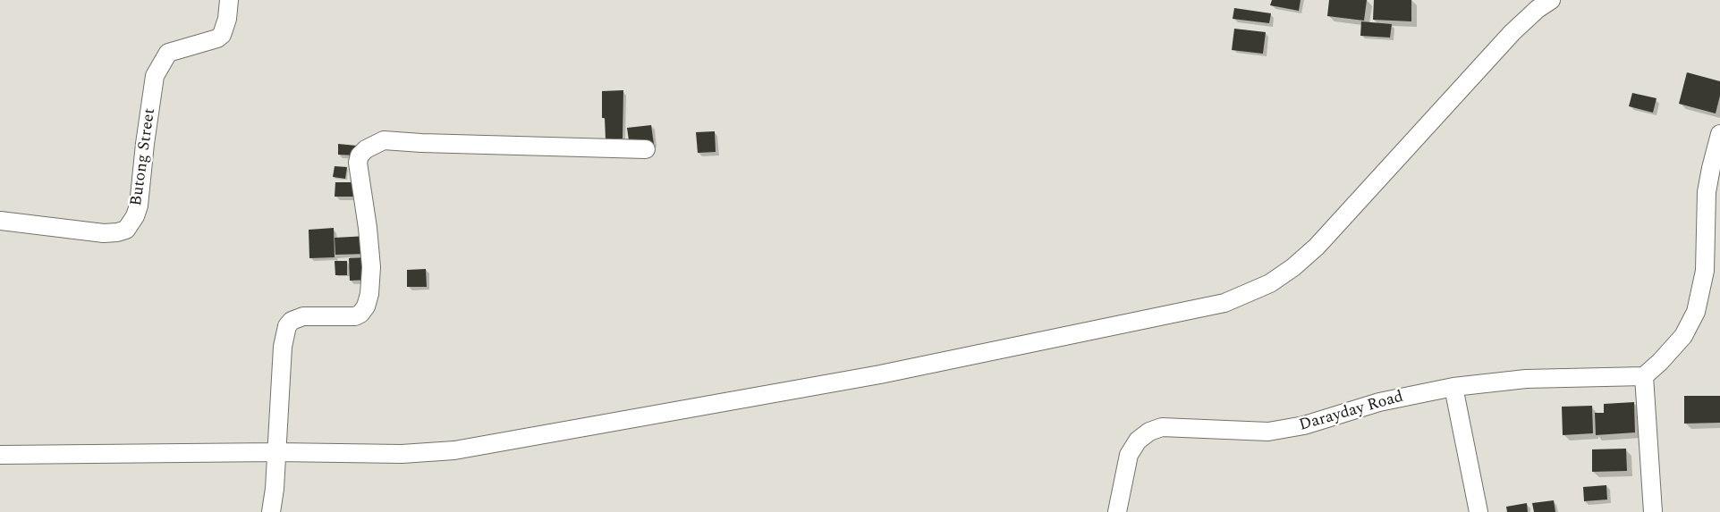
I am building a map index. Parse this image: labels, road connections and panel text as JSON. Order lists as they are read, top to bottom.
{
  "streets": {
    "street": ["Butong Street", "Darayday Road"]
  }
}
